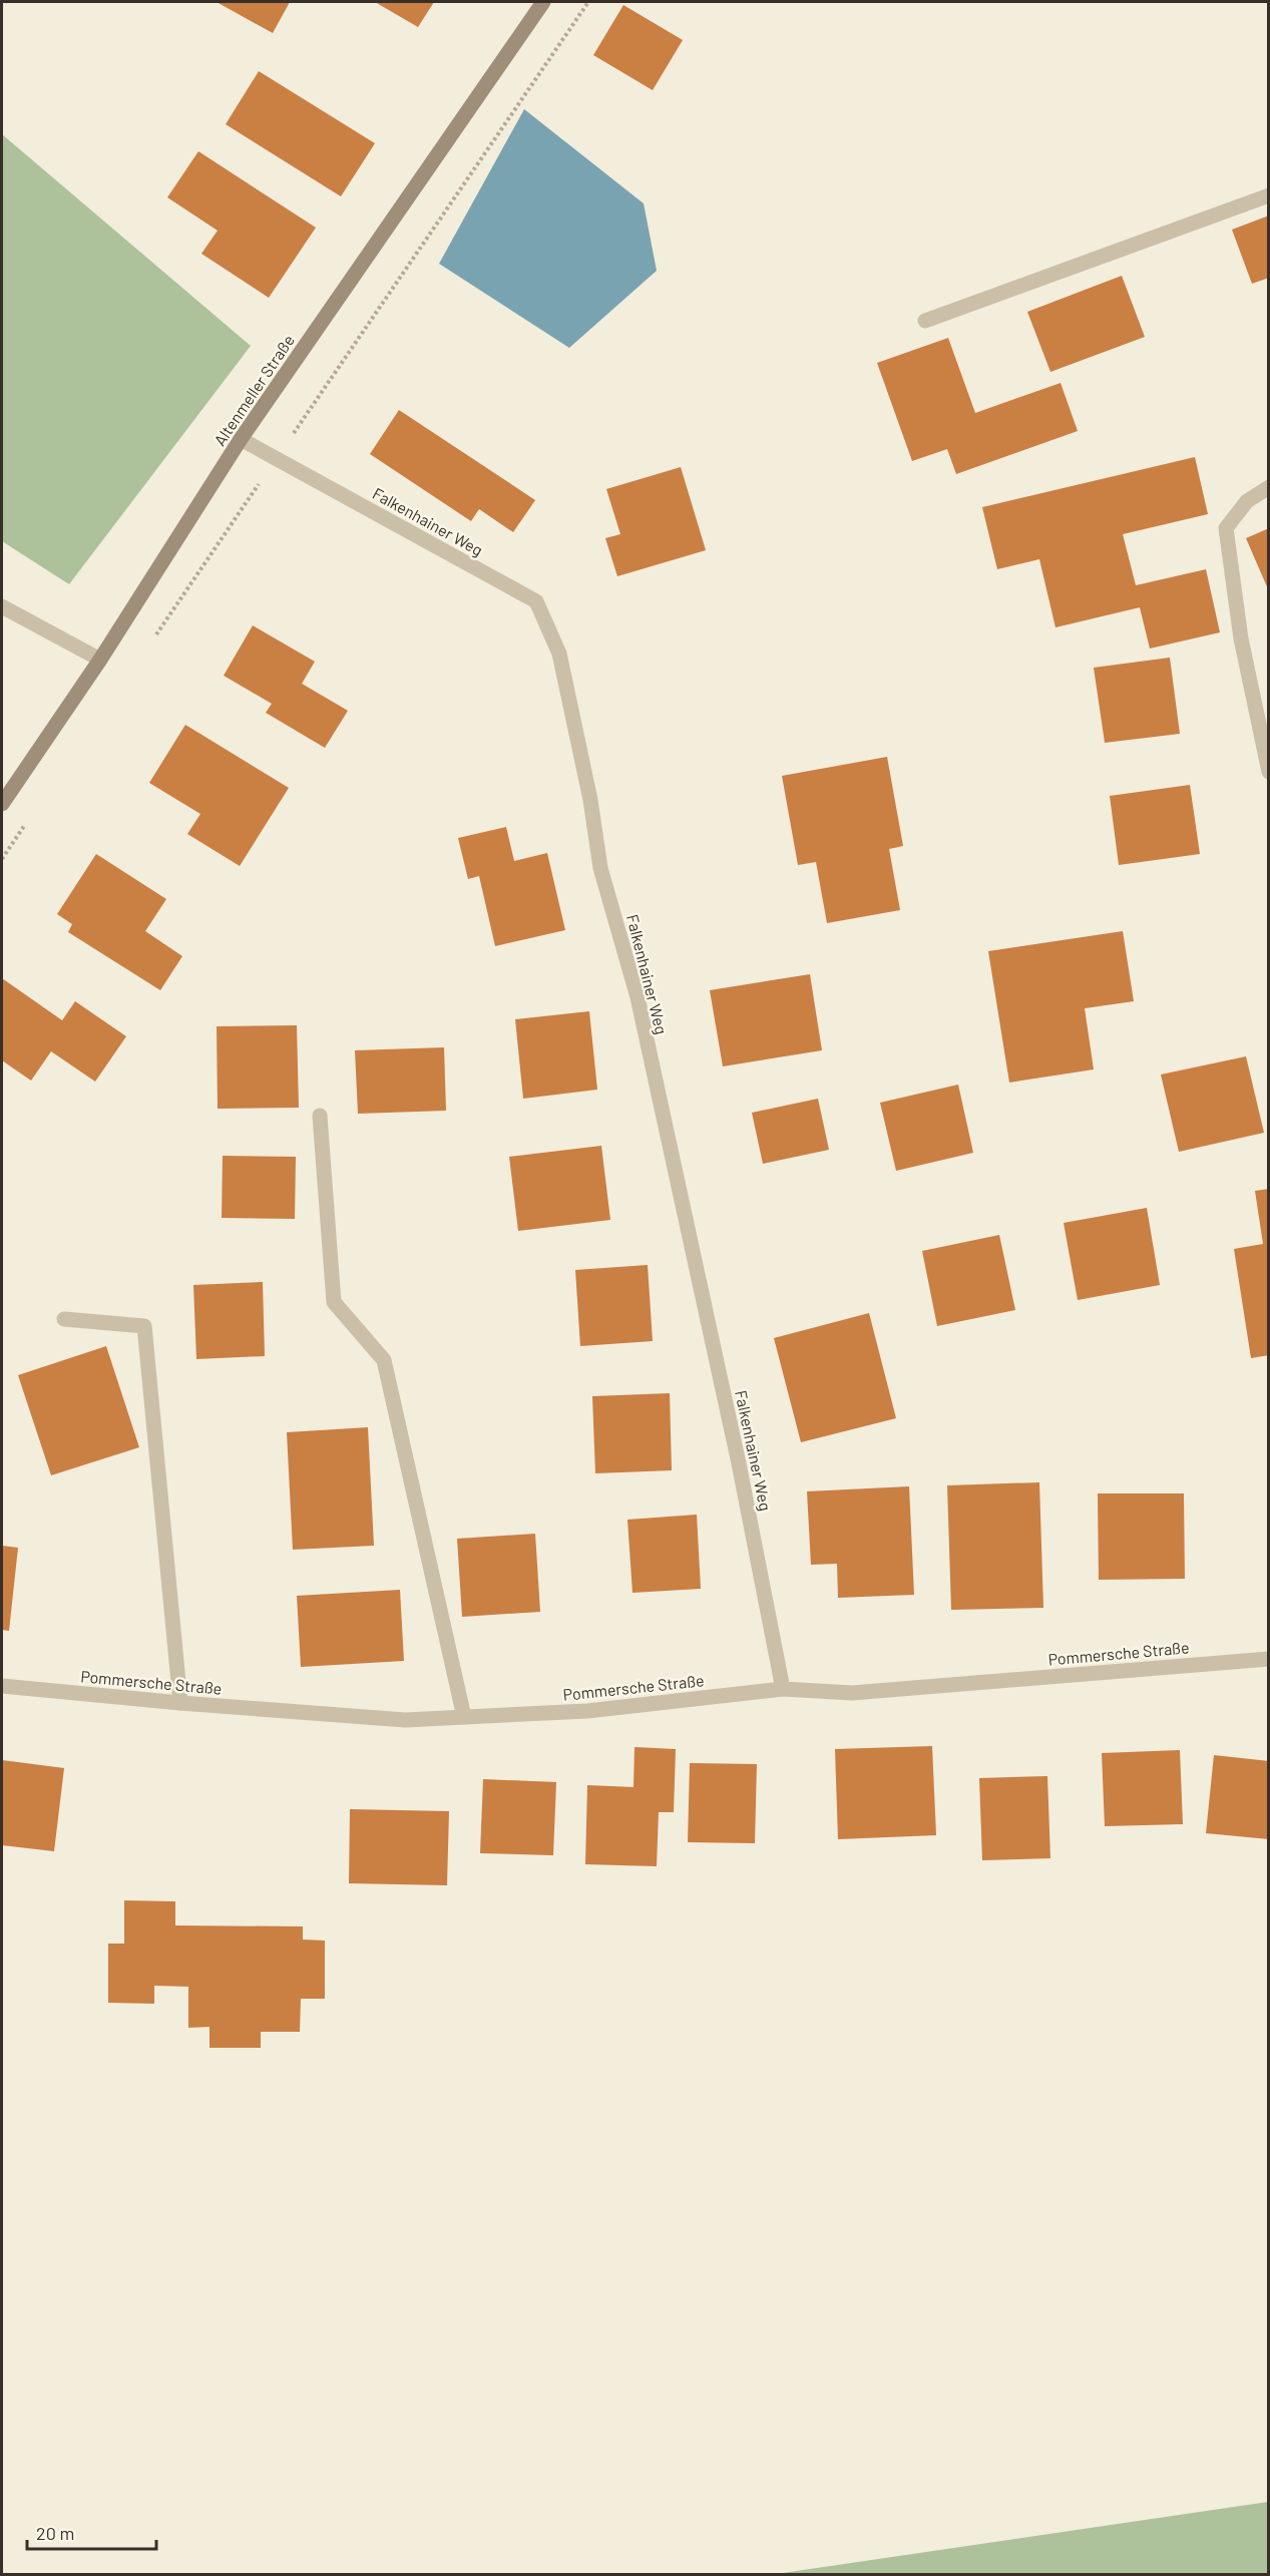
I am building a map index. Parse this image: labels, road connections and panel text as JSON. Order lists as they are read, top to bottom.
{
  "streets": {
    "street": ["Altenmeller Straße", "Falkenhainer Weg", "Pommersche Straße"]
  },
  "crossings": [
    ["Altenmeller Straße", "Falkenhainer Weg"],
    ["Falkenhainer Weg", "Pommersche Straße"]
  ],
  "scale_bar": "20 m"
}
